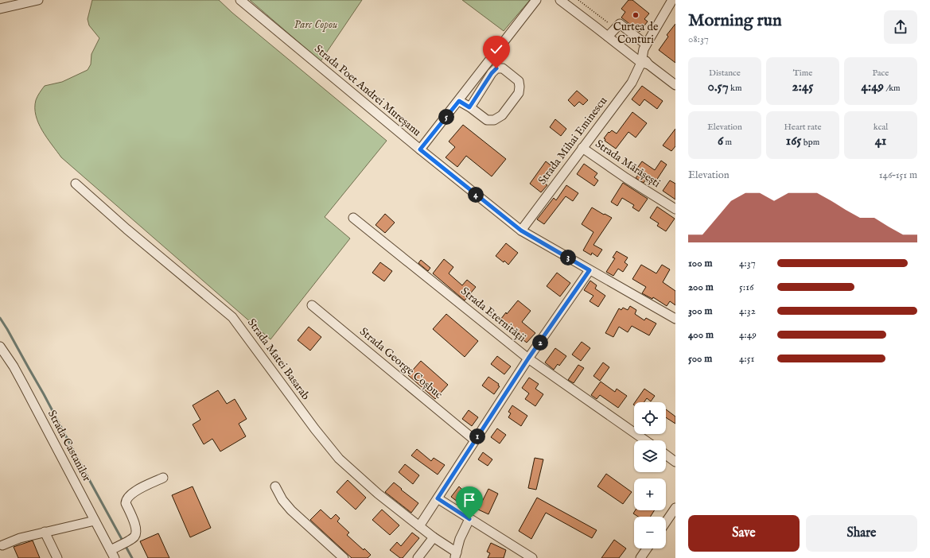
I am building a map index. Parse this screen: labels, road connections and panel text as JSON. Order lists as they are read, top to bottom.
{
  "streets": {
    "street": [
      "Strada Poet Andrei Mureșanu",
      "Strada Mihai Eminescu",
      "Strada Mărășești",
      "Strada Eternității",
      "Strada Matei Basarab",
      "Strada George Coșbuc",
      "Strada Castanilor"
    ]
  },
  "crossings": [
    ["Strada Poet Andrei Mureșanu", "Strada Mihai Eminescu"],
    ["Strada Mihai Eminescu", "Strada Mărășești"]
  ],
  "parks": ["Parc Copou"],
  "places": ["Curtea de Conturi"],
  "page": {
    "heading": ["Morning run", "08:37"],
    "stats": [
      ["Distance", "0.57 km"],
      ["Time", "2:45"],
      ["Pace", "4:49 /km"],
      ["Elevation", "6 m"],
      ["Heart rate", "165 bpm"],
      ["kcal", "41"]
    ],
    "pins": [
      "5",
      "4",
      "3",
      "2",
      "1"
    ],
    "chart": ["Elevation", "146–151 m"],
    "list": [
      {
        "name": "100 m",
        "note": "4:37"
      },
      {
        "name": "200 m",
        "note": "5:16"
      },
      {
        "name": "300 m",
        "note": "4:32"
      },
      {
        "name": "400 m",
        "note": "4:49"
      },
      {
        "name": "500 m",
        "note": "4:51"
      }
    ],
    "map_buttons": ["+", "−"],
    "buttons": ["Save", "Share"]
  }
}
